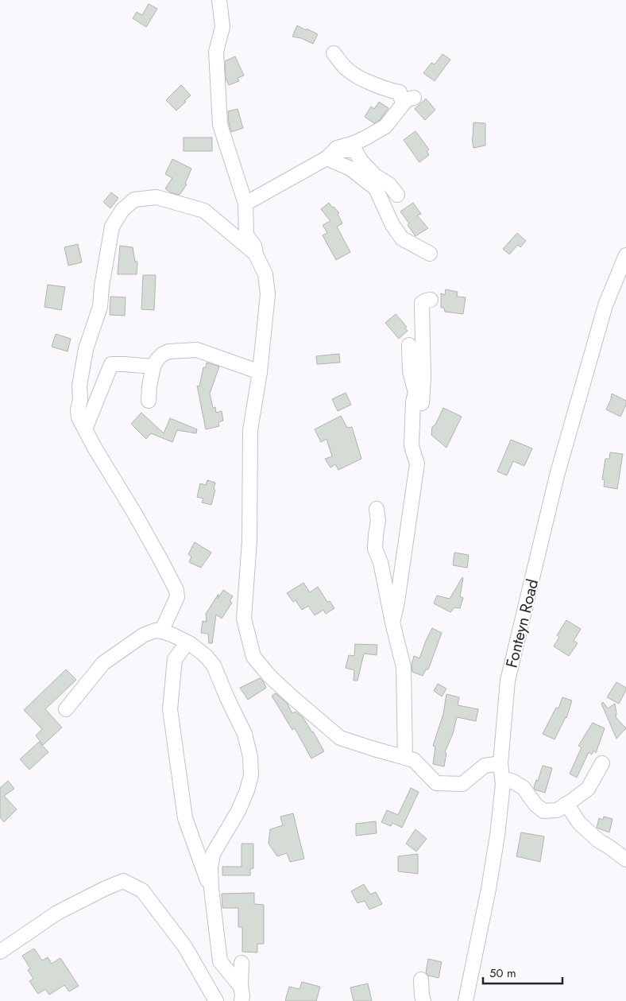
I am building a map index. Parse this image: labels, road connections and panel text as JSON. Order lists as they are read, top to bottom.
{
  "streets": {
    "street": ["Fonteyn Road"]
  },
  "scale_bar": "50 m"
}
